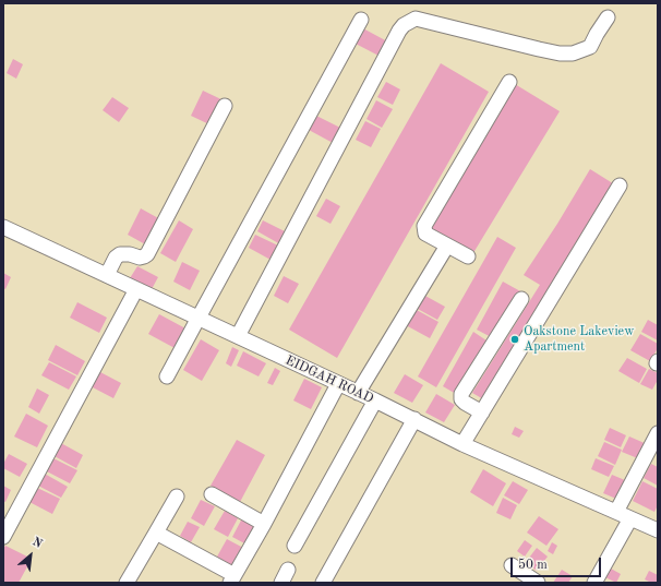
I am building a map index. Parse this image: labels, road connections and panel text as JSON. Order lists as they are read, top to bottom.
{
  "streets": {
    "street": ["EIDGAH ROAD"]
  },
  "places": ["Oakstone Lakeview Apartment"],
  "scale_bar": "50 m",
  "north": "top right"
}
